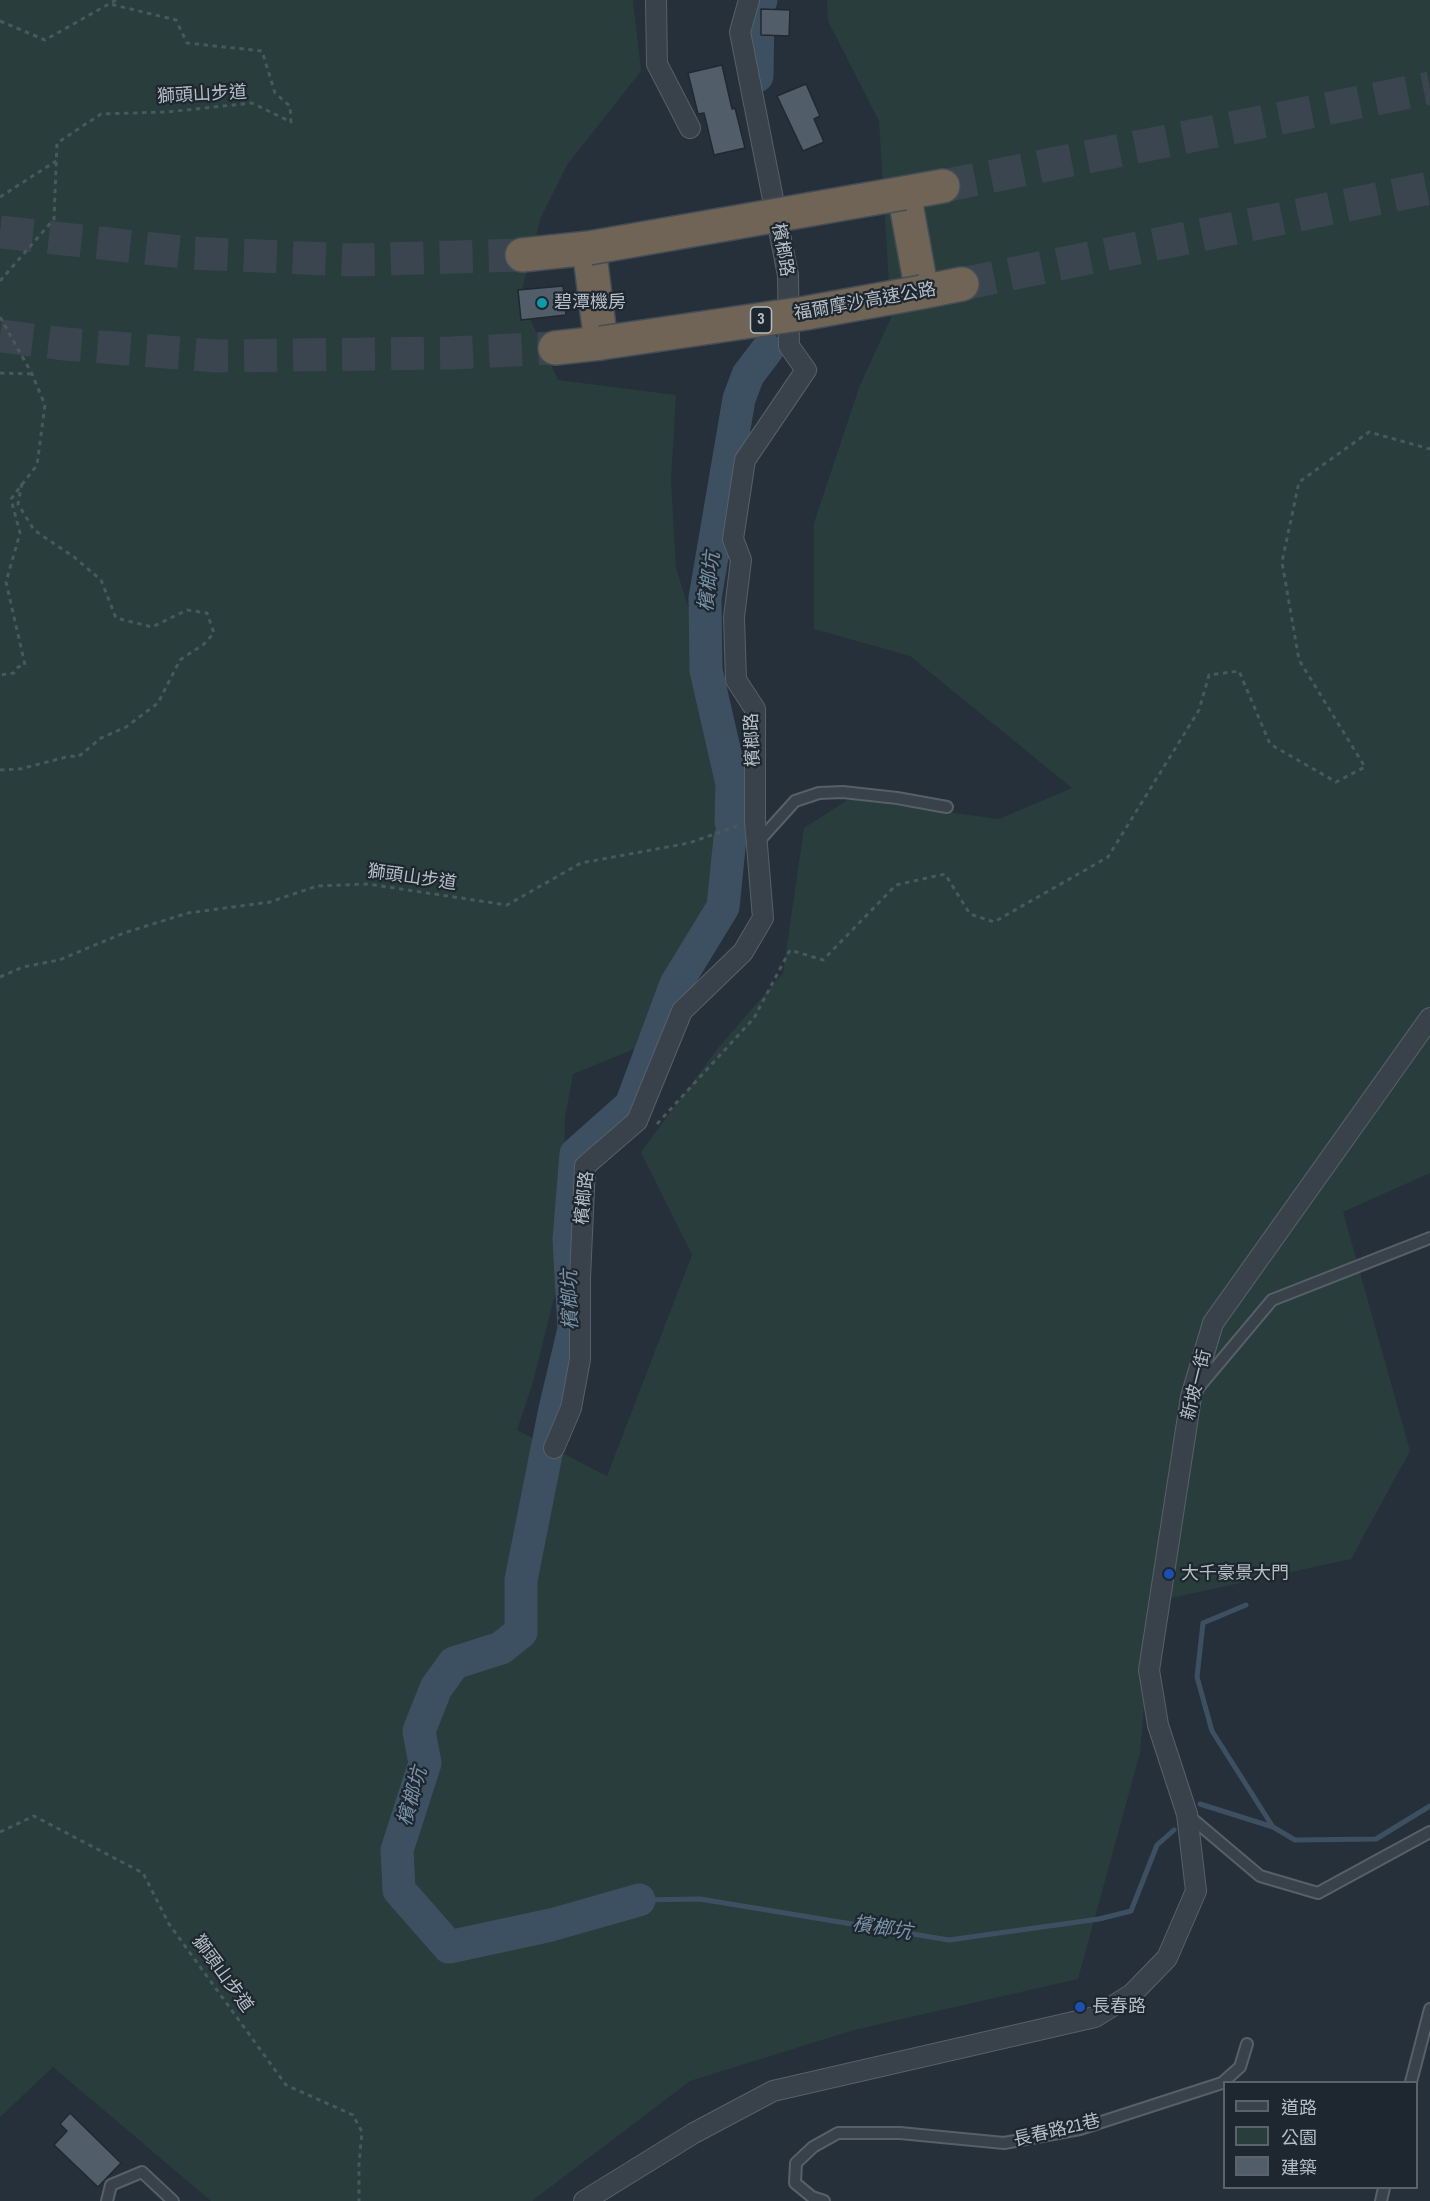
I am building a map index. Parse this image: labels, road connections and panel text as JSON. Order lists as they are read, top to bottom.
{
  "streets": {
    "highway": ["福爾摩沙高速公路", "3"],
    "street": ["檳榔路", "新坡一街"],
    "lane": ["長春路21巷"],
    "path": ["獅頭山步道"]
  },
  "water": ["檳榔坑"],
  "places": ["碧潭機房", "大千豪景大門", "長春路"],
  "legend": ["道路", "公園", "建築"]
}
